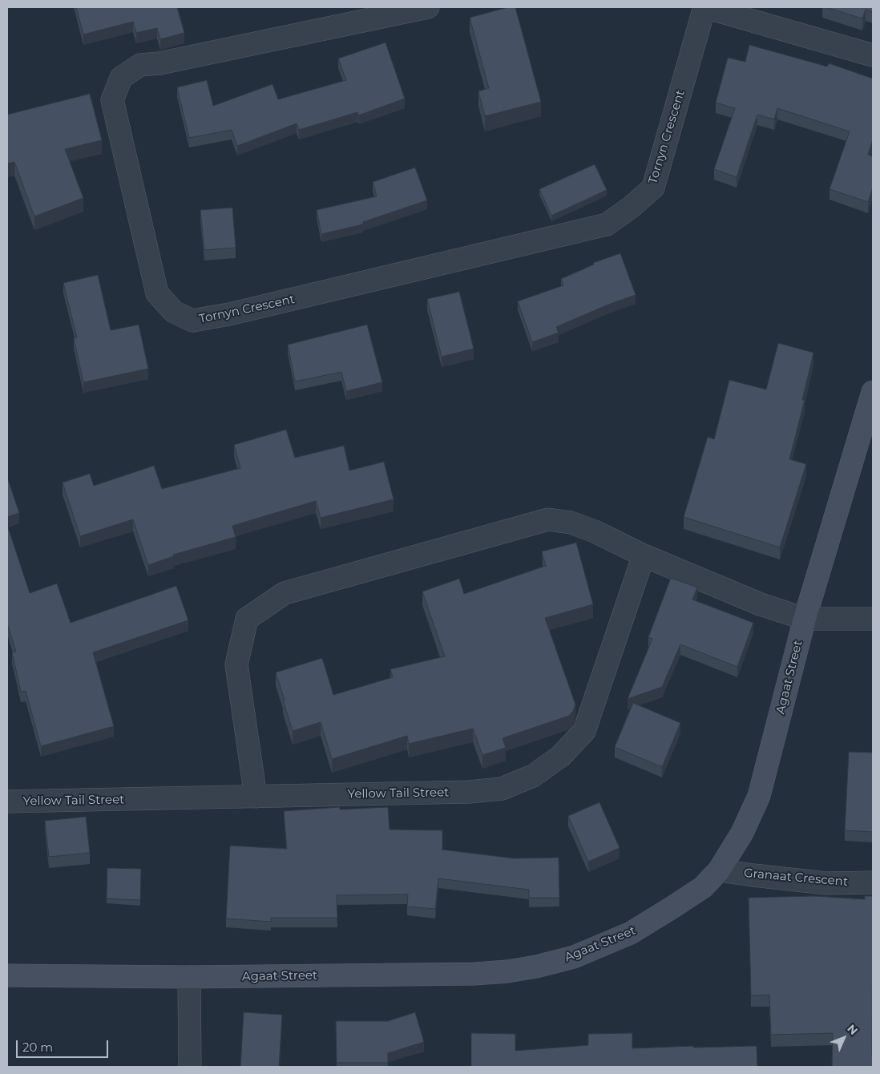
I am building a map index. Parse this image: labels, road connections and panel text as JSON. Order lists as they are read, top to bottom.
{
  "streets": {
    "street": [
      "Tornyn Crescent",
      "Agaat Street",
      "Yellow Tail Street",
      "Granaat Crescent"
    ]
  },
  "crossings": [
    ["Agaat Street", "Granaat Crescent"]
  ],
  "scale_bar": "20 m",
  "north": "top right"
}
